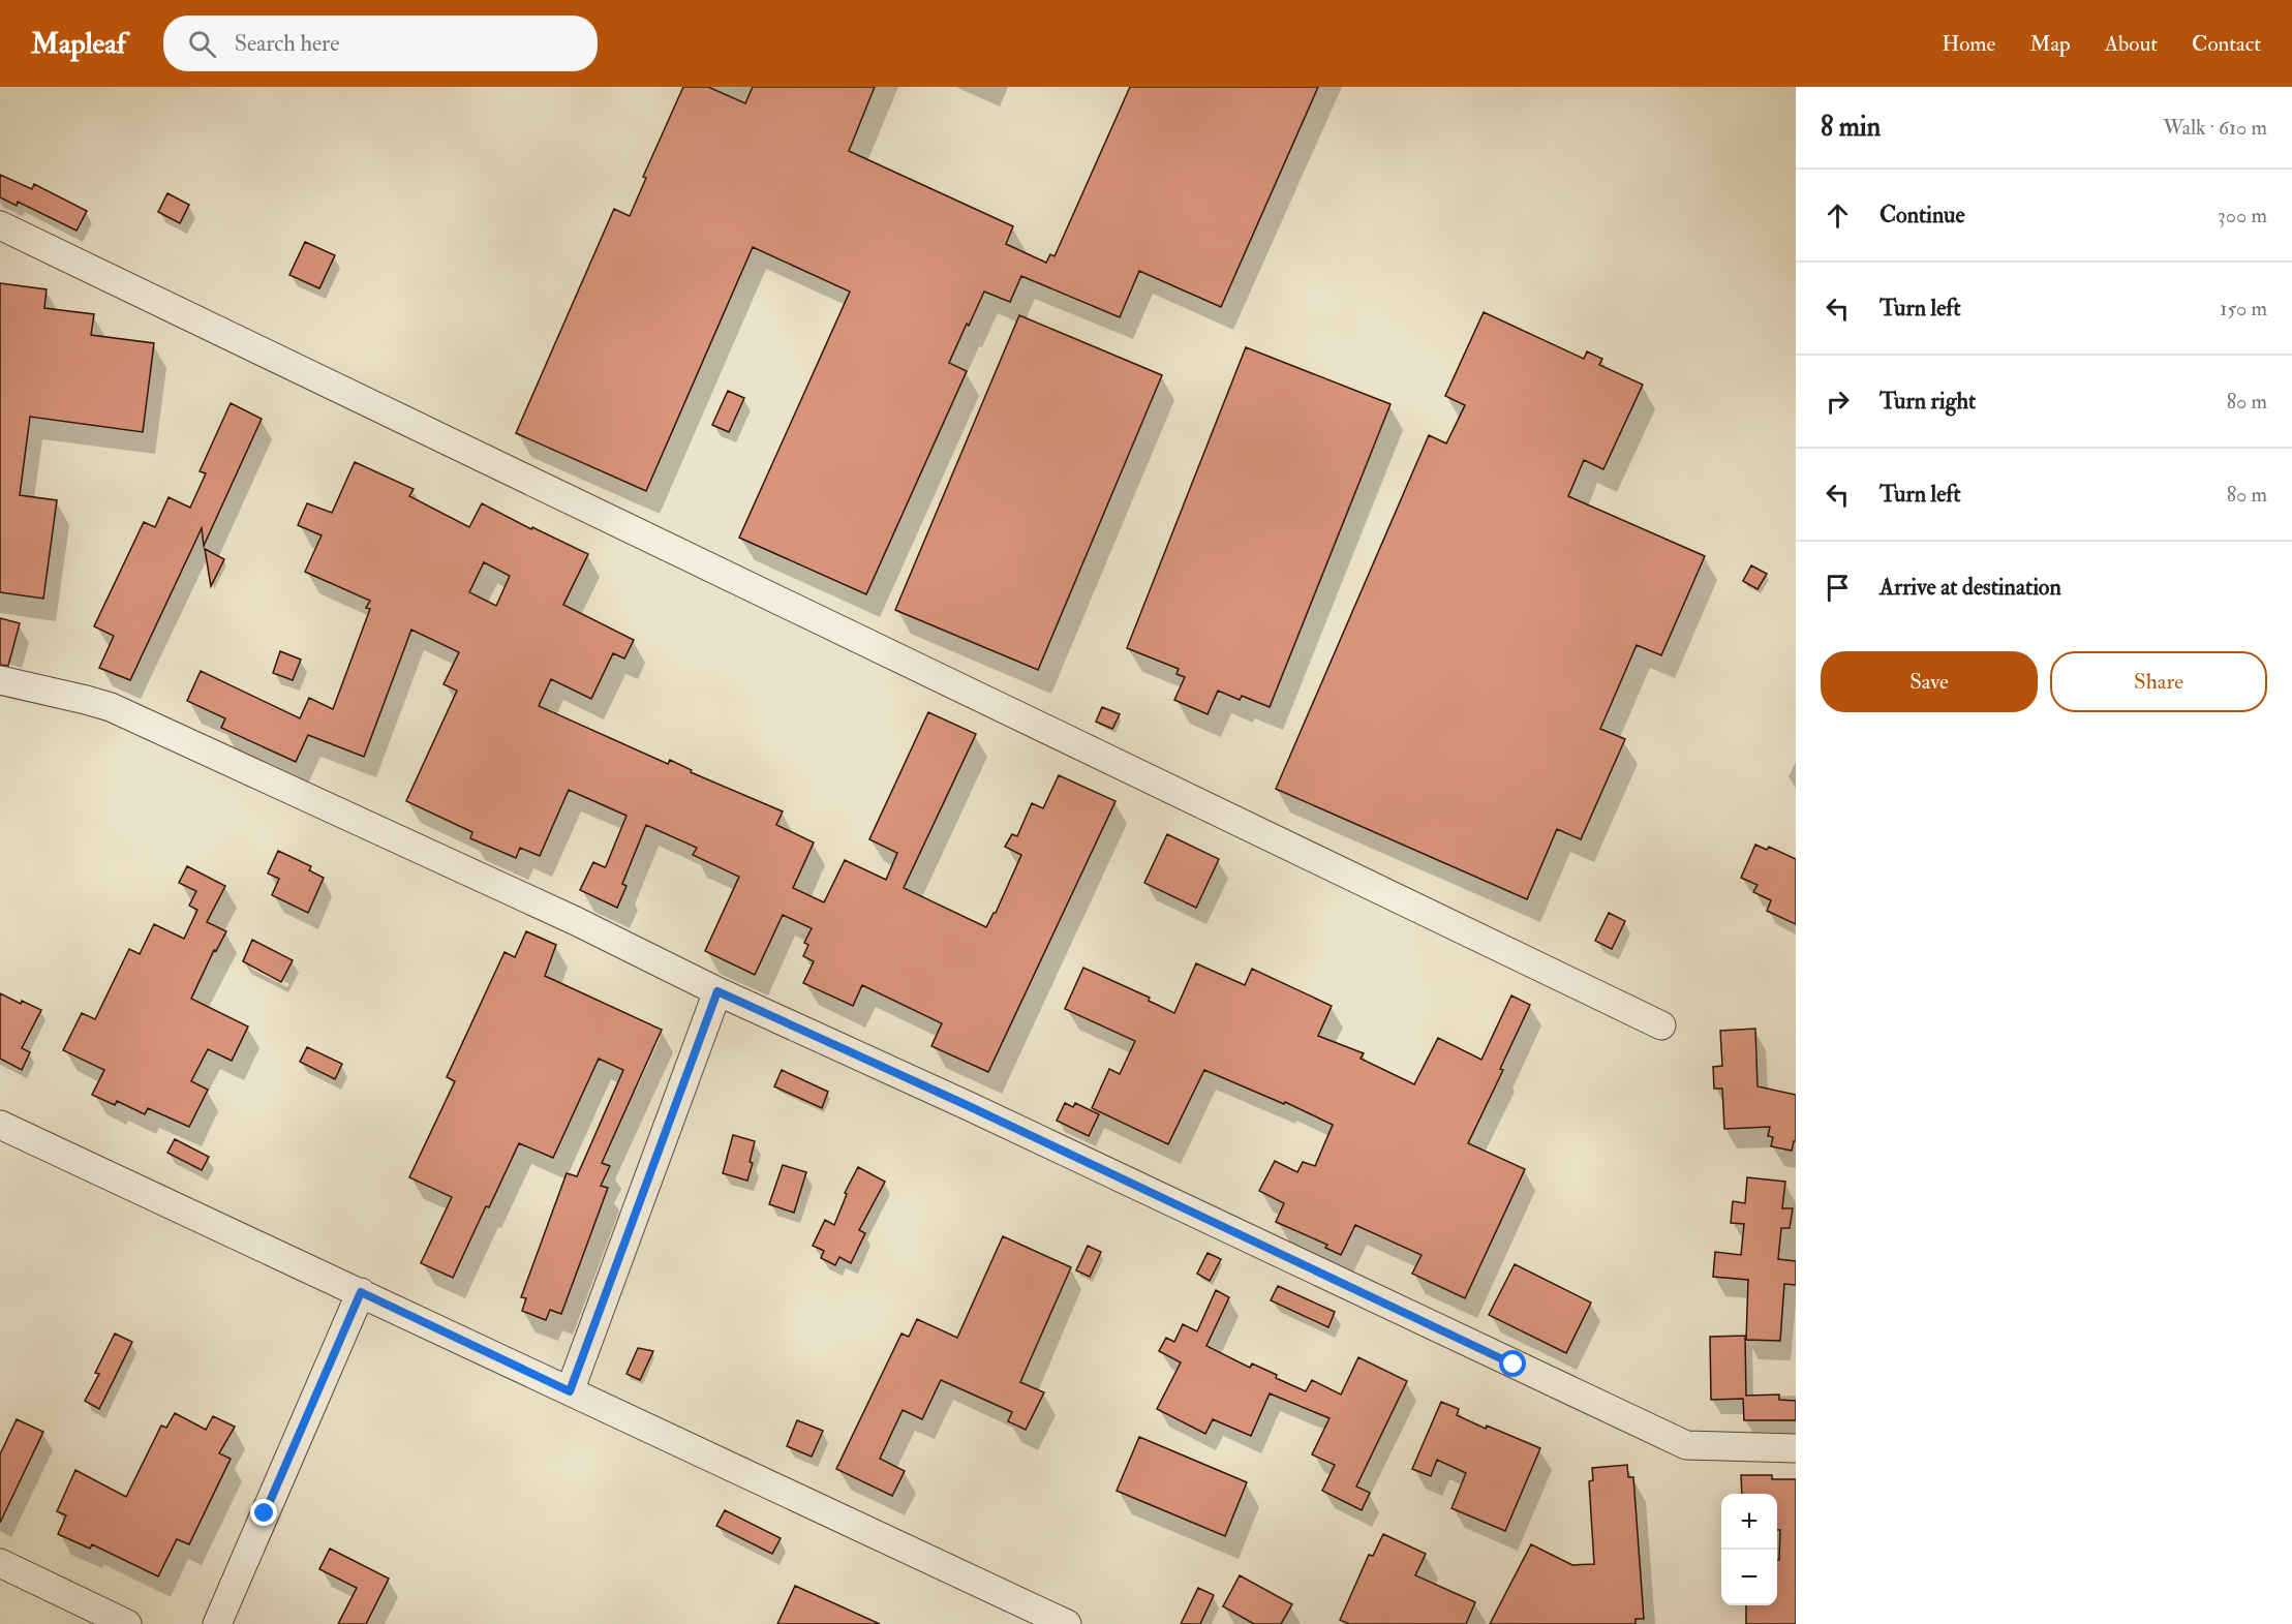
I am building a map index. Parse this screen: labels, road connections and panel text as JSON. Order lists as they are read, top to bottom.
{
  "page": {
    "header": "Mapleaf",
    "search": "Search here",
    "nav": [
      "Home",
      "Map",
      "About",
      "Contact"
    ],
    "heading": ["8 min", "Walk · 610 m"],
    "list": [
      ["Continue", "300 m"],
      ["Turn left", "150 m"],
      ["Turn right", "80 m"],
      ["Turn left", "80 m"],
      "Arrive at destination"
    ],
    "buttons": ["Save", "Share"],
    "map_buttons": ["+", "−"]
  }
}
